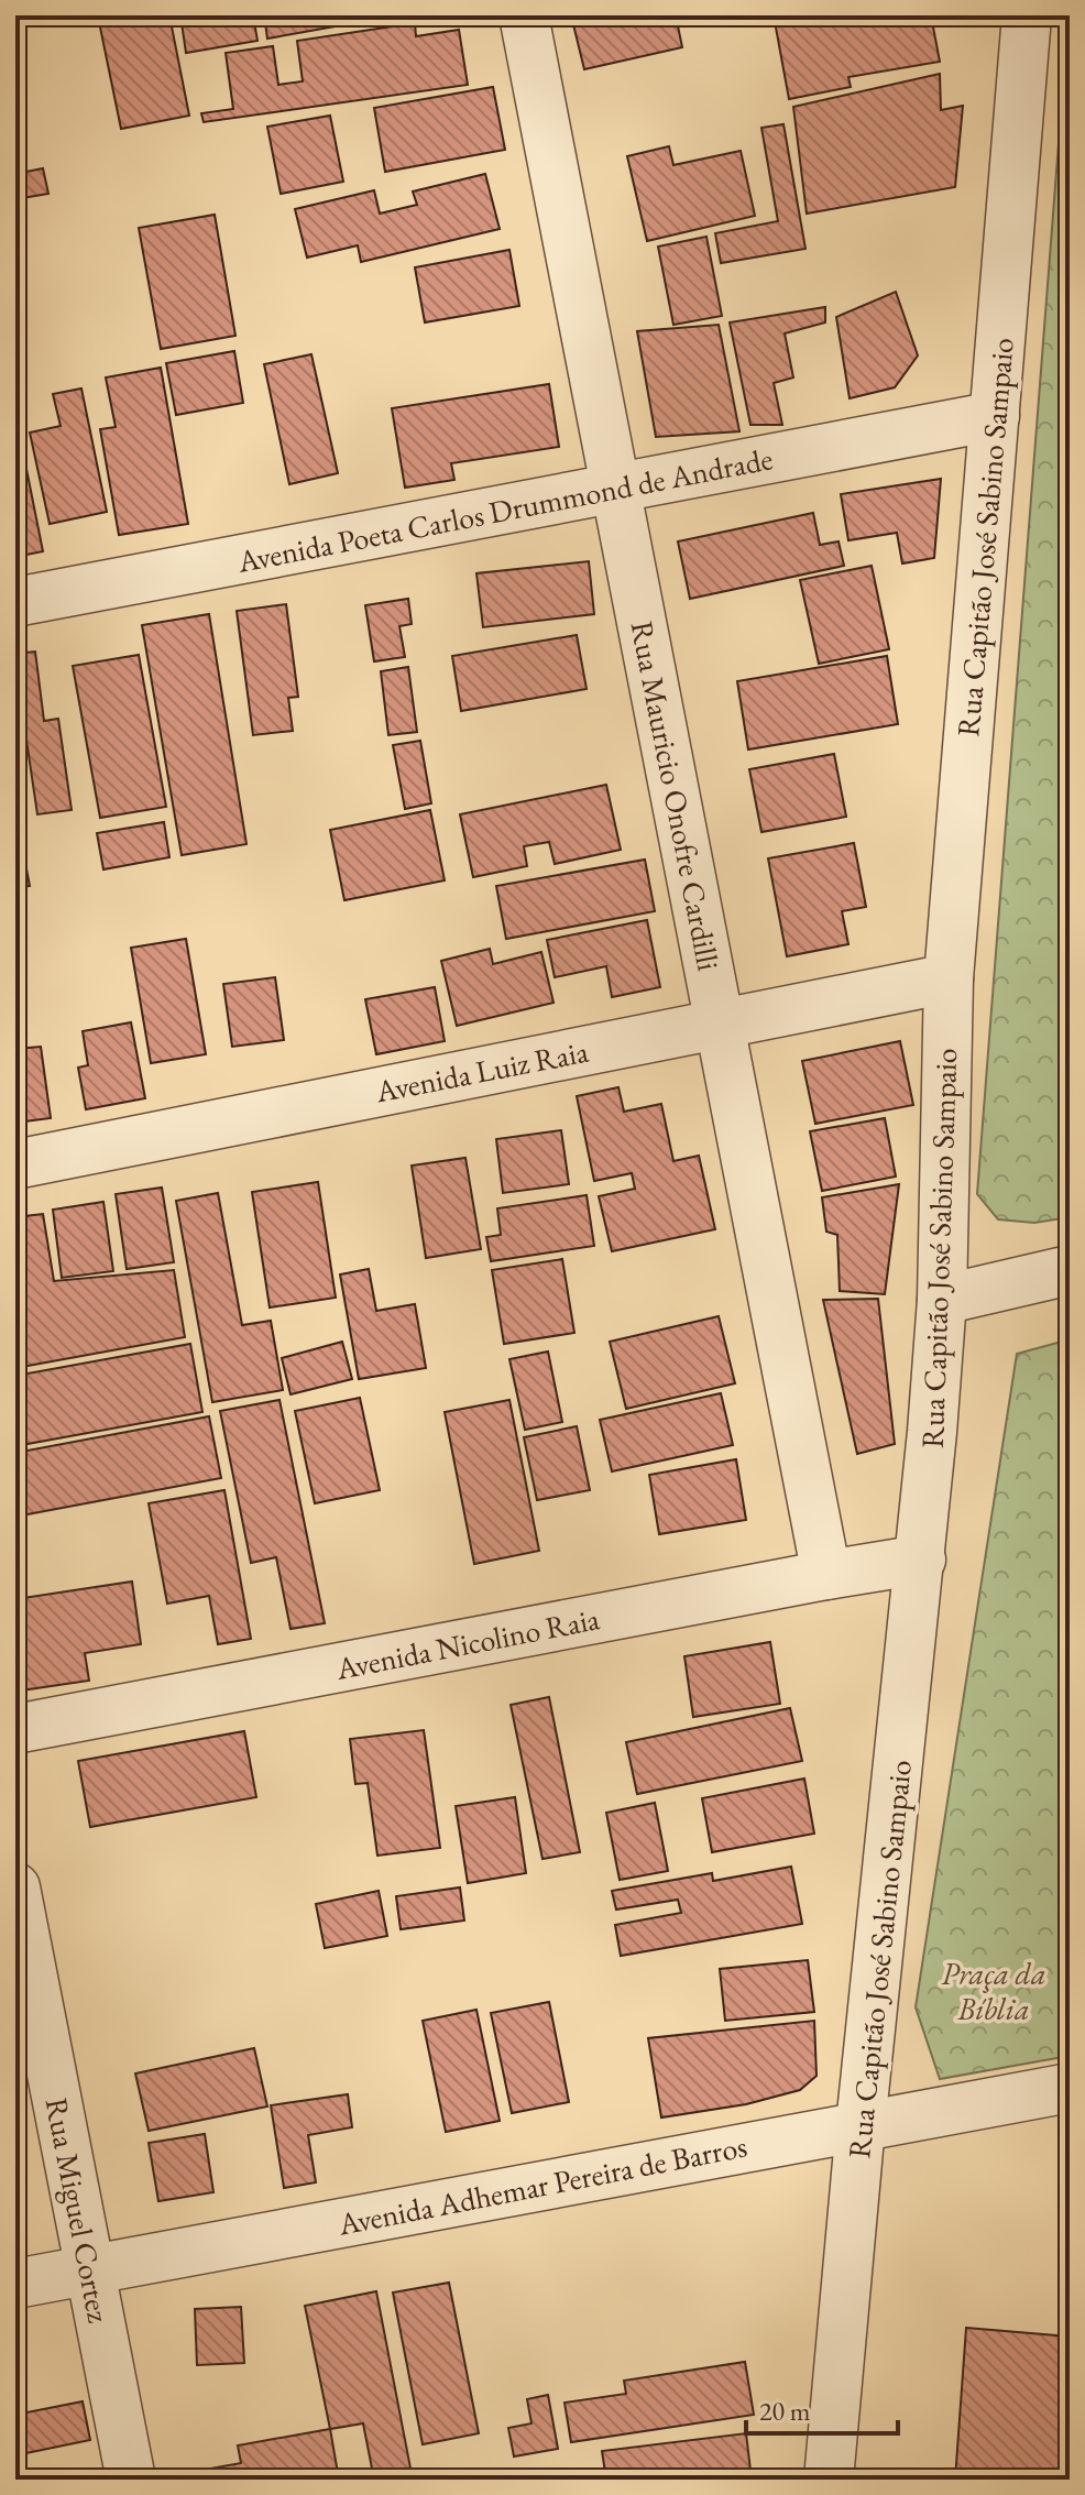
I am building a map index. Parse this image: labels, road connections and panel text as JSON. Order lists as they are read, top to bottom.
{
  "streets": {
    "street": [
      "Avenida Poeta Carlos Drummond de Andrade",
      "Rua Capitão José Sabino Sampaio",
      "Rua Mauricio Onofre Cardilli",
      "Avenida Luiz Raia",
      "Avenida Nicolino Raia",
      "Avenida Adhemar Pereira de Barros",
      "Rua Miguel Cortez"
    ]
  },
  "crossings": [
    ["Avenida Poeta Carlos Drummond de Andrade", "Rua Capitão José Sabino Sampaio"],
    ["Avenida Poeta Carlos Drummond de Andrade", "Rua Mauricio Onofre Cardilli"],
    ["Rua Capitão José Sabino Sampaio", "Avenida Luiz Raia"],
    ["Rua Capitão José Sabino Sampaio", "Avenida Nicolino Raia"],
    ["Rua Capitão José Sabino Sampaio", "Avenida Adhemar Pereira de Barros"],
    ["Rua Mauricio Onofre Cardilli", "Avenida Luiz Raia"],
    ["Rua Mauricio Onofre Cardilli", "Avenida Nicolino Raia"],
    ["Avenida Adhemar Pereira de Barros", "Rua Miguel Cortez"]
  ],
  "parks": ["Praça da Bíblia"],
  "scale_bar": "20 m"
}
